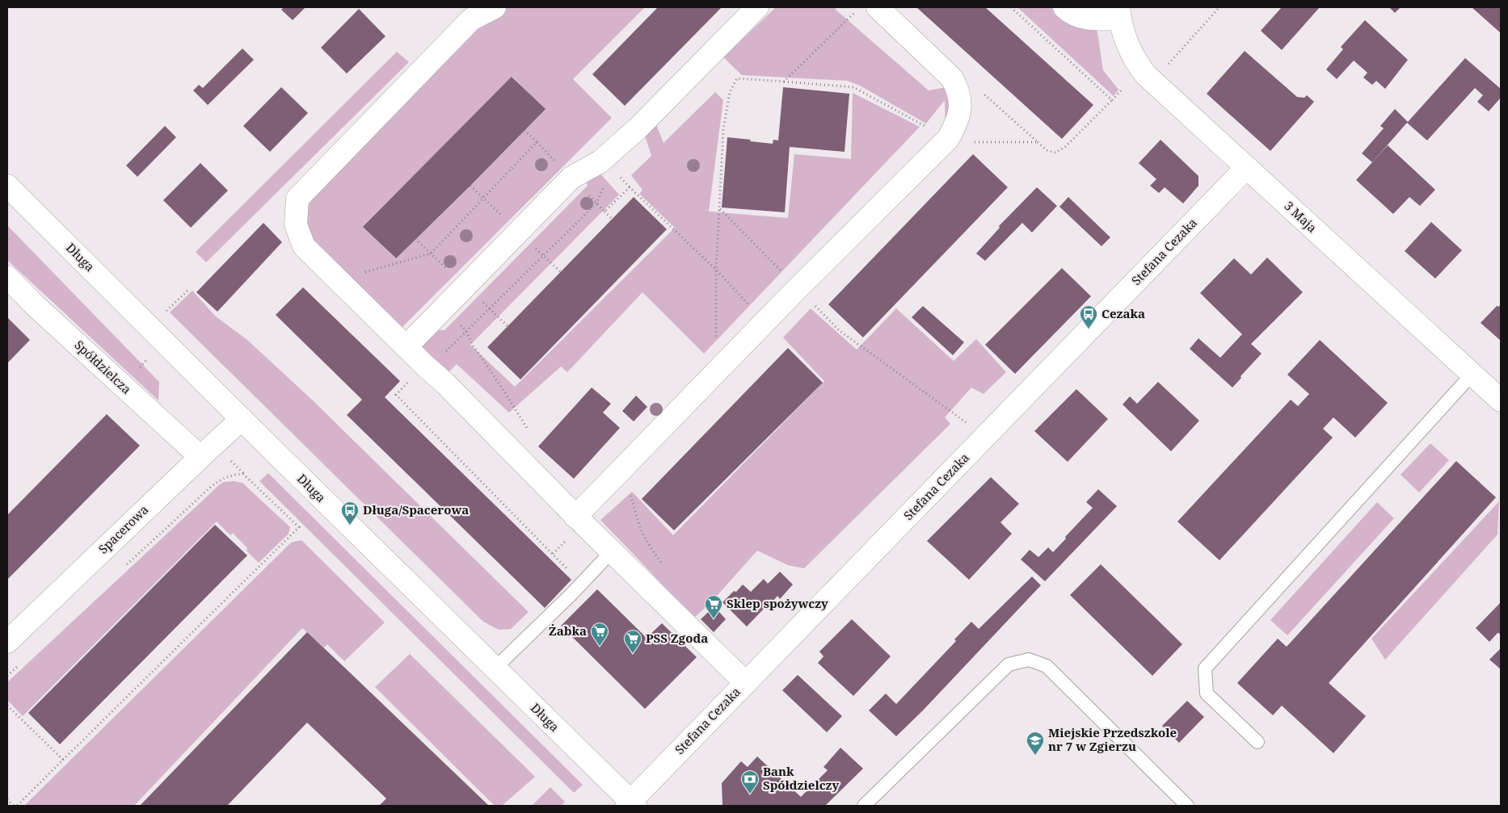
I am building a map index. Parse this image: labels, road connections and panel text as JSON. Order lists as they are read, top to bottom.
{
  "streets": {
    "street": [
      "3 Maja",
      "Stefana Cezaka",
      "Długa",
      "Spółdzielcza",
      "Spacerowa"
    ]
  },
  "crossings": [
    ["3 Maja", "Stefana Cezaka"],
    ["Stefana Cezaka", "Długa"],
    ["Długa", "Spacerowa"],
    ["Spółdzielcza", "Spacerowa"]
  ],
  "places": {
    "bus stop": ["Cezaka", "Długa/Spacerowa"],
    "supermarket": ["Sklep spożywczy", "Żabka", "PSS Zgoda"],
    "school or university": ["Miejskie Przedszkole nr 7 w Zgierzu"],
    "bank": ["Bank Spółdzielczy"]
  }
}
